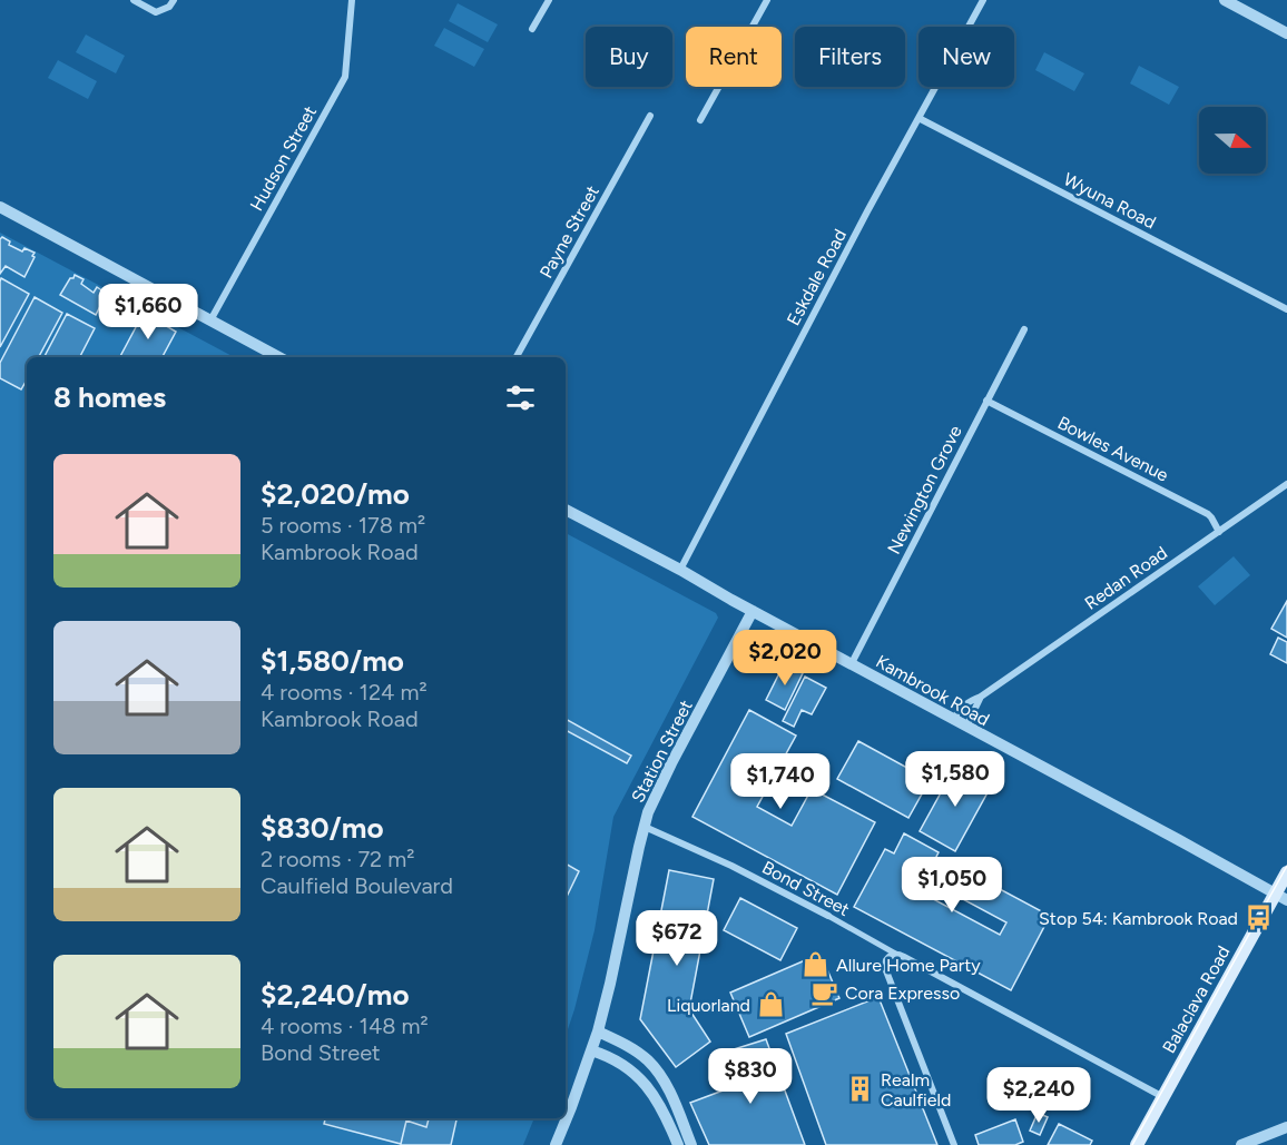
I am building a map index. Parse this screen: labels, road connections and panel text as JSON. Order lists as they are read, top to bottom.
{
  "streets": {
    "main road": ["Balaclava Road"],
    "street": [
      "Hudson Street",
      "Wyuna Road",
      "Payne Street",
      "Eskdale Road",
      "Bowles Avenue",
      "Newington Grove",
      "Redan Road",
      "Kambrook Road",
      "Station Street",
      "Bond Street"
    ]
  },
  "crossings": [
    ["Wyuna Road", "Eskdale Road"],
    ["Eskdale Road", "Kambrook Road"],
    ["Bowles Avenue", "Newington Grove"],
    ["Bowles Avenue", "Redan Road"],
    ["Newington Grove", "Kambrook Road"],
    ["Redan Road", "Kambrook Road"],
    ["Kambrook Road", "Station Street"],
    ["Kambrook Road", "Balaclava Road"],
    ["Station Street", "Bond Street"],
    ["Bond Street", "Balaclava Road"]
  ],
  "places": {
    "bus stop": ["Stop 54: Kambrook Road"],
    "shop": ["Allure Home Party", "Liquorland"],
    "cafe": ["Cora Expresso"],
    "building": ["Realm Caulfield"]
  },
  "north": "right",
  "page": {
    "chip": [
      "Buy",
      "Rent",
      "Filters",
      "New"
    ],
    "price": [
      "$1,660",
      "$2,020",
      "$1,580",
      "$1,740",
      "$1,050",
      "$672",
      "$830",
      "$2,240"
    ],
    "heading": "8 homes",
    "list": [
      {
        "name": "$2,020/mo",
        "note": "5 rooms · 178 m² · Kambrook Road"
      },
      {
        "name": "$1,580/mo",
        "note": "4 rooms · 124 m² · Kambrook Road"
      },
      {
        "name": "$830/mo",
        "note": "2 rooms · 72 m² · Caulfield Boulevard"
      },
      {
        "name": "$2,240/mo",
        "note": "4 rooms · 148 m² · Bond Street"
      }
    ]
  }
}
